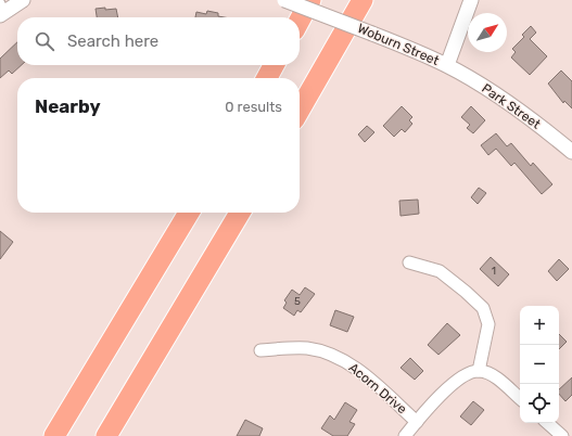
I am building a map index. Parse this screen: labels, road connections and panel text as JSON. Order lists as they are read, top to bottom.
{
  "streets": {
    "street": ["Woburn Street", "Park Street", "Acorn Drive"]
  },
  "crossings": [
    ["Woburn Street", "Park Street"]
  ],
  "house_numbers": ["1", "5"],
  "north": "top right",
  "page": {
    "search": "Search here",
    "heading": ["Nearby", "0 results"],
    "map_buttons": ["+", "−"]
  }
}
